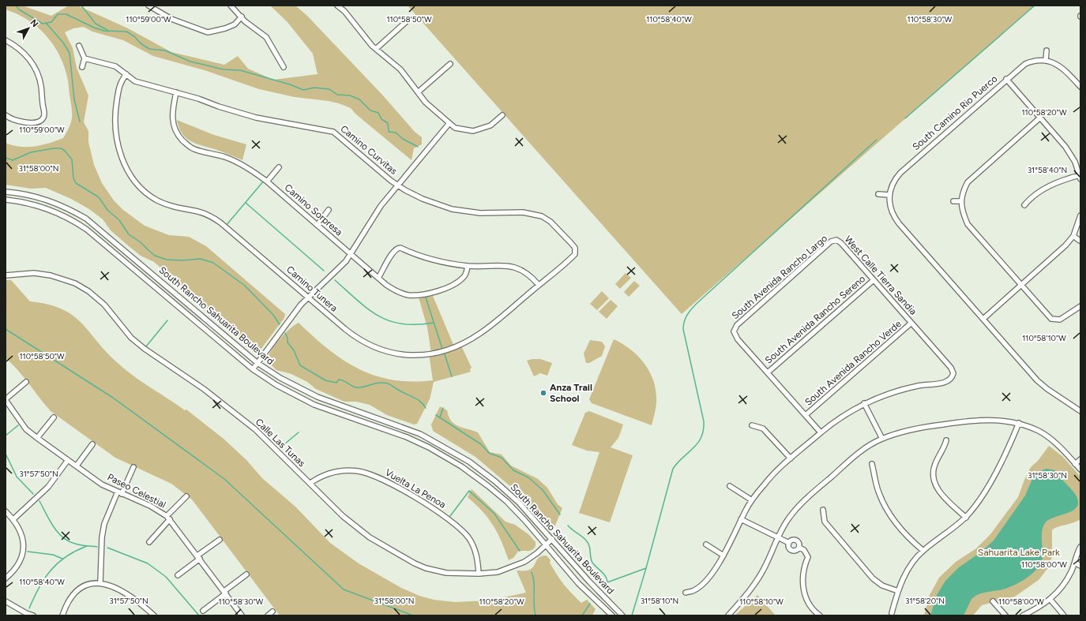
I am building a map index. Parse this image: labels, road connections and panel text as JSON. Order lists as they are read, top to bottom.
{
  "streets": {
    "street": [
      "South Camino Rio Puerco",
      "Camino Curvitas",
      "Camino Sorpresa",
      "West Calle Tierra Sandia",
      "South Avenida Rancho Largo",
      "Camino Tunera",
      "South Rancho Sahuarita Boulevard",
      "South Avenida Rancho Sereno",
      "South Avenida Rancho Verde",
      "Calle Las Tunas",
      "Vuelta La Penoa",
      "Paseo Celestial"
    ]
  },
  "crossings": [
    ["Camino Curvitas", "Camino Sorpresa"],
    ["Camino Curvitas", "Camino Tunera"],
    ["West Calle Tierra Sandia", "South Avenida Rancho Largo"],
    ["West Calle Tierra Sandia", "South Avenida Rancho Sereno"],
    ["West Calle Tierra Sandia", "South Avenida Rancho Verde"],
    ["South Avenida Rancho Largo", "South Avenida Rancho Sereno"],
    ["South Rancho Sahuarita Boulevard", "Calle Las Tunas"],
    ["Calle Las Tunas", "Vuelta La Penoa"]
  ],
  "parks": ["Sahuarita Lake Park"],
  "places": ["Anza Trail School"],
  "north": "top right",
  "coordinates": [
    "110°59'00\"W",
    "110°58'50\"W",
    "110°58'40\"W",
    "110°58'30\"W",
    "110°58'20\"W",
    "31°58'00\"N",
    "31°58'40\"N",
    "110°58'10\"W",
    "31°57'50\"N",
    "31°58'30\"N",
    "110°58'00\"W",
    "31°58'10\"N",
    "31°58'20\"N"
  ]
}
